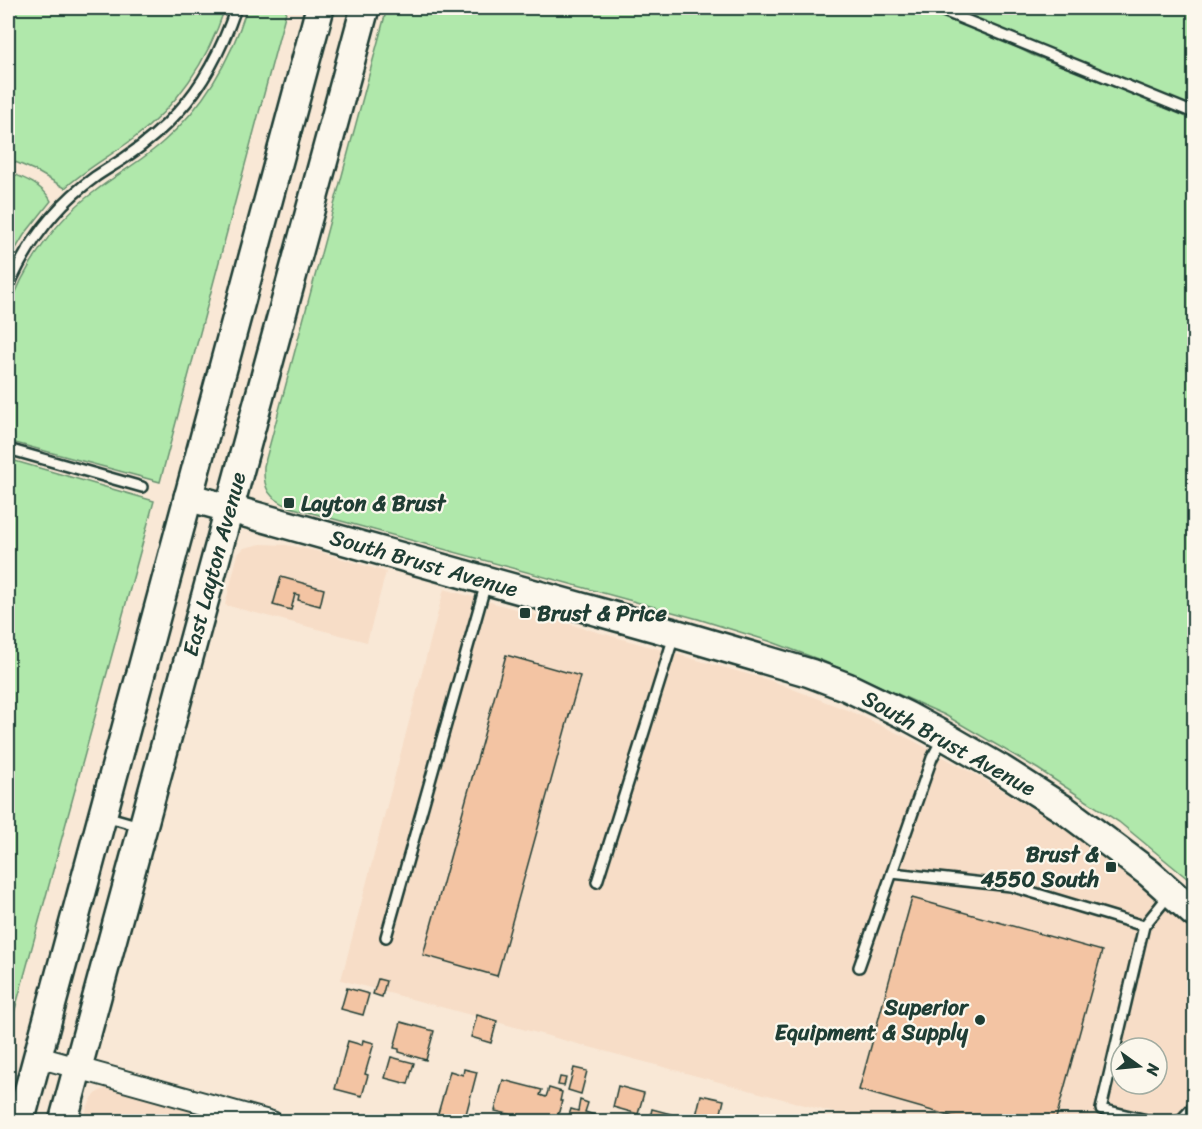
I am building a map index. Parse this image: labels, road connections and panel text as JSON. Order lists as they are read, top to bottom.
{
  "streets": {
    "main road": ["South Brust Avenue", "East Layton Avenue"]
  },
  "crossings": [
    ["South Brust Avenue", "East Layton Avenue"]
  ],
  "places": {
    "transit": ["Layton & Brust", "Brust & Price", "Brust & 4550 South"],
    "other": ["Superior Equipment & Supply"]
  },
  "north": "right"
}
